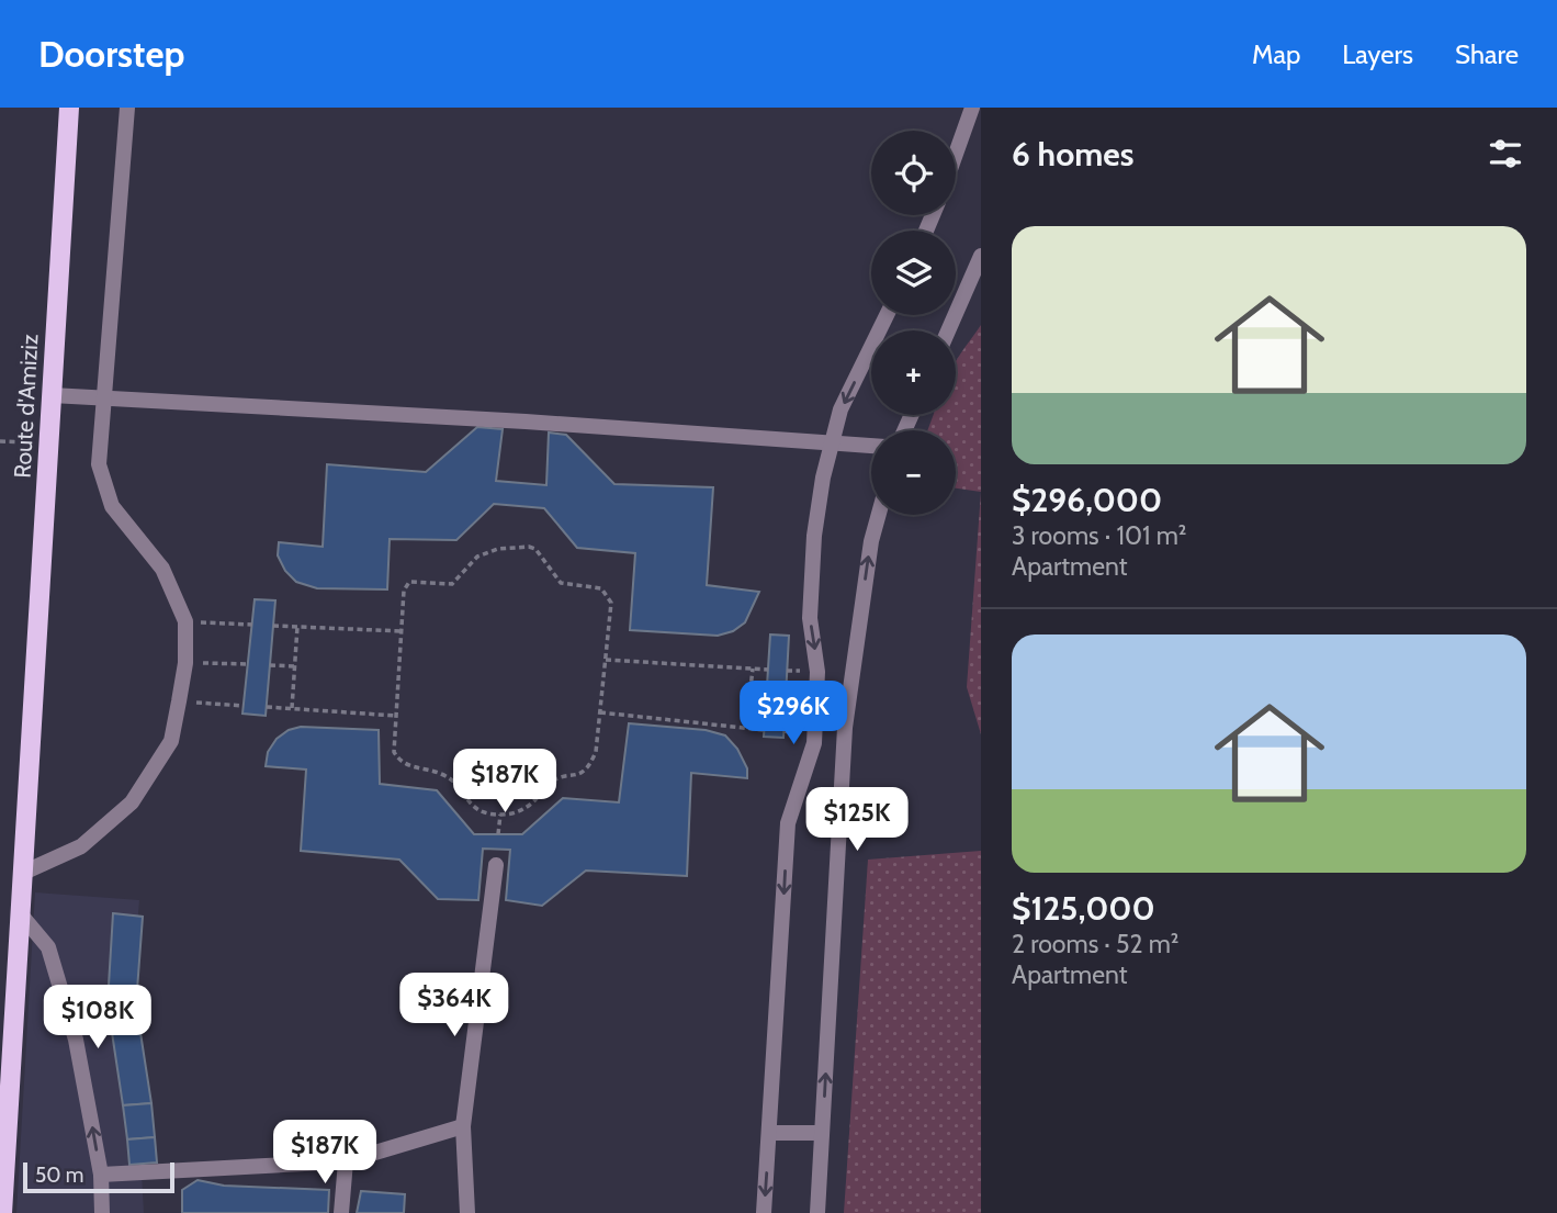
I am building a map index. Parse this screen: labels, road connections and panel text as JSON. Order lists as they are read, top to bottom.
{
  "streets": {
    "main road": ["Route d'Amiziz"]
  },
  "scale_bar": "50 m",
  "page": {
    "header": "Doorstep",
    "nav": ["Map", "Layers", "Share"],
    "heading": "6 homes",
    "map_buttons": ["+", "−"],
    "list": [
      {
        "name": "$296,000",
        "note": "3 rooms · 101 m² · Apartment"
      },
      {
        "name": "$125,000",
        "note": "2 rooms · 52 m² · Apartment"
      }
    ],
    "price": [
      "$296K",
      "$187K",
      "$125K",
      "$364K",
      "$108K",
      "$187K"
    ],
    "scale": "50 m"
  }
}
